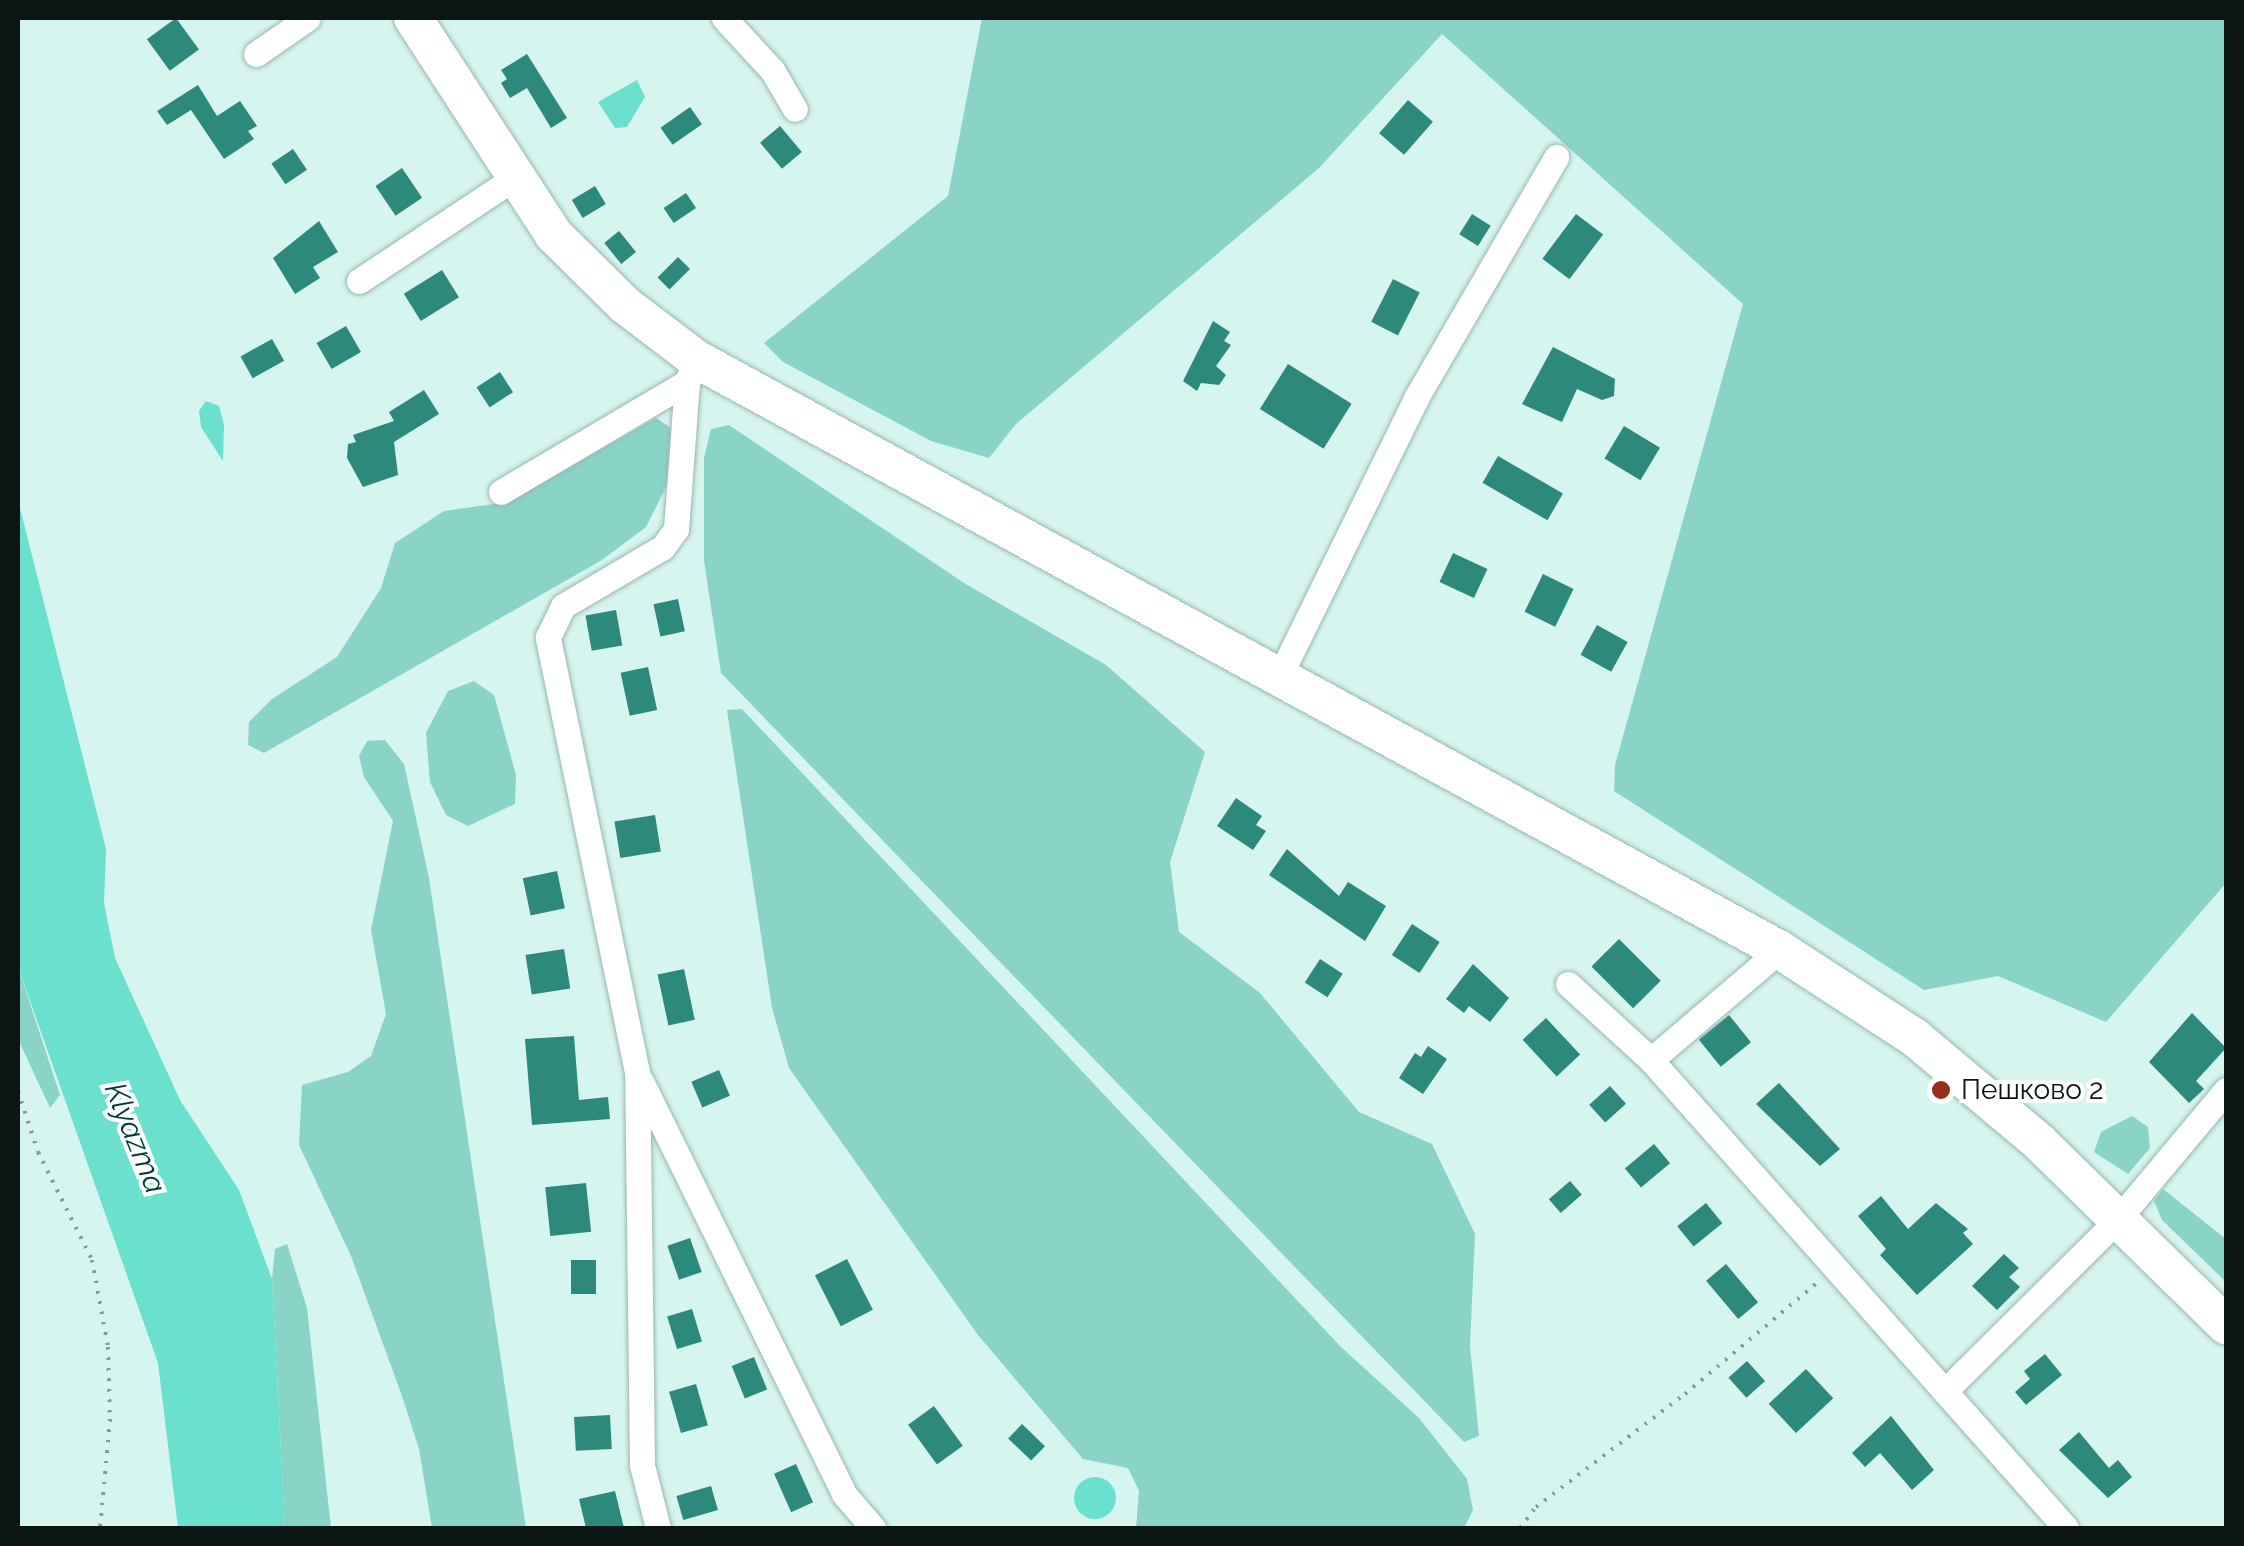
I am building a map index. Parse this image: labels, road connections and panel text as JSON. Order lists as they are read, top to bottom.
{
  "water": ["Klyazma"],
  "places": ["Пешково 2"]
}
